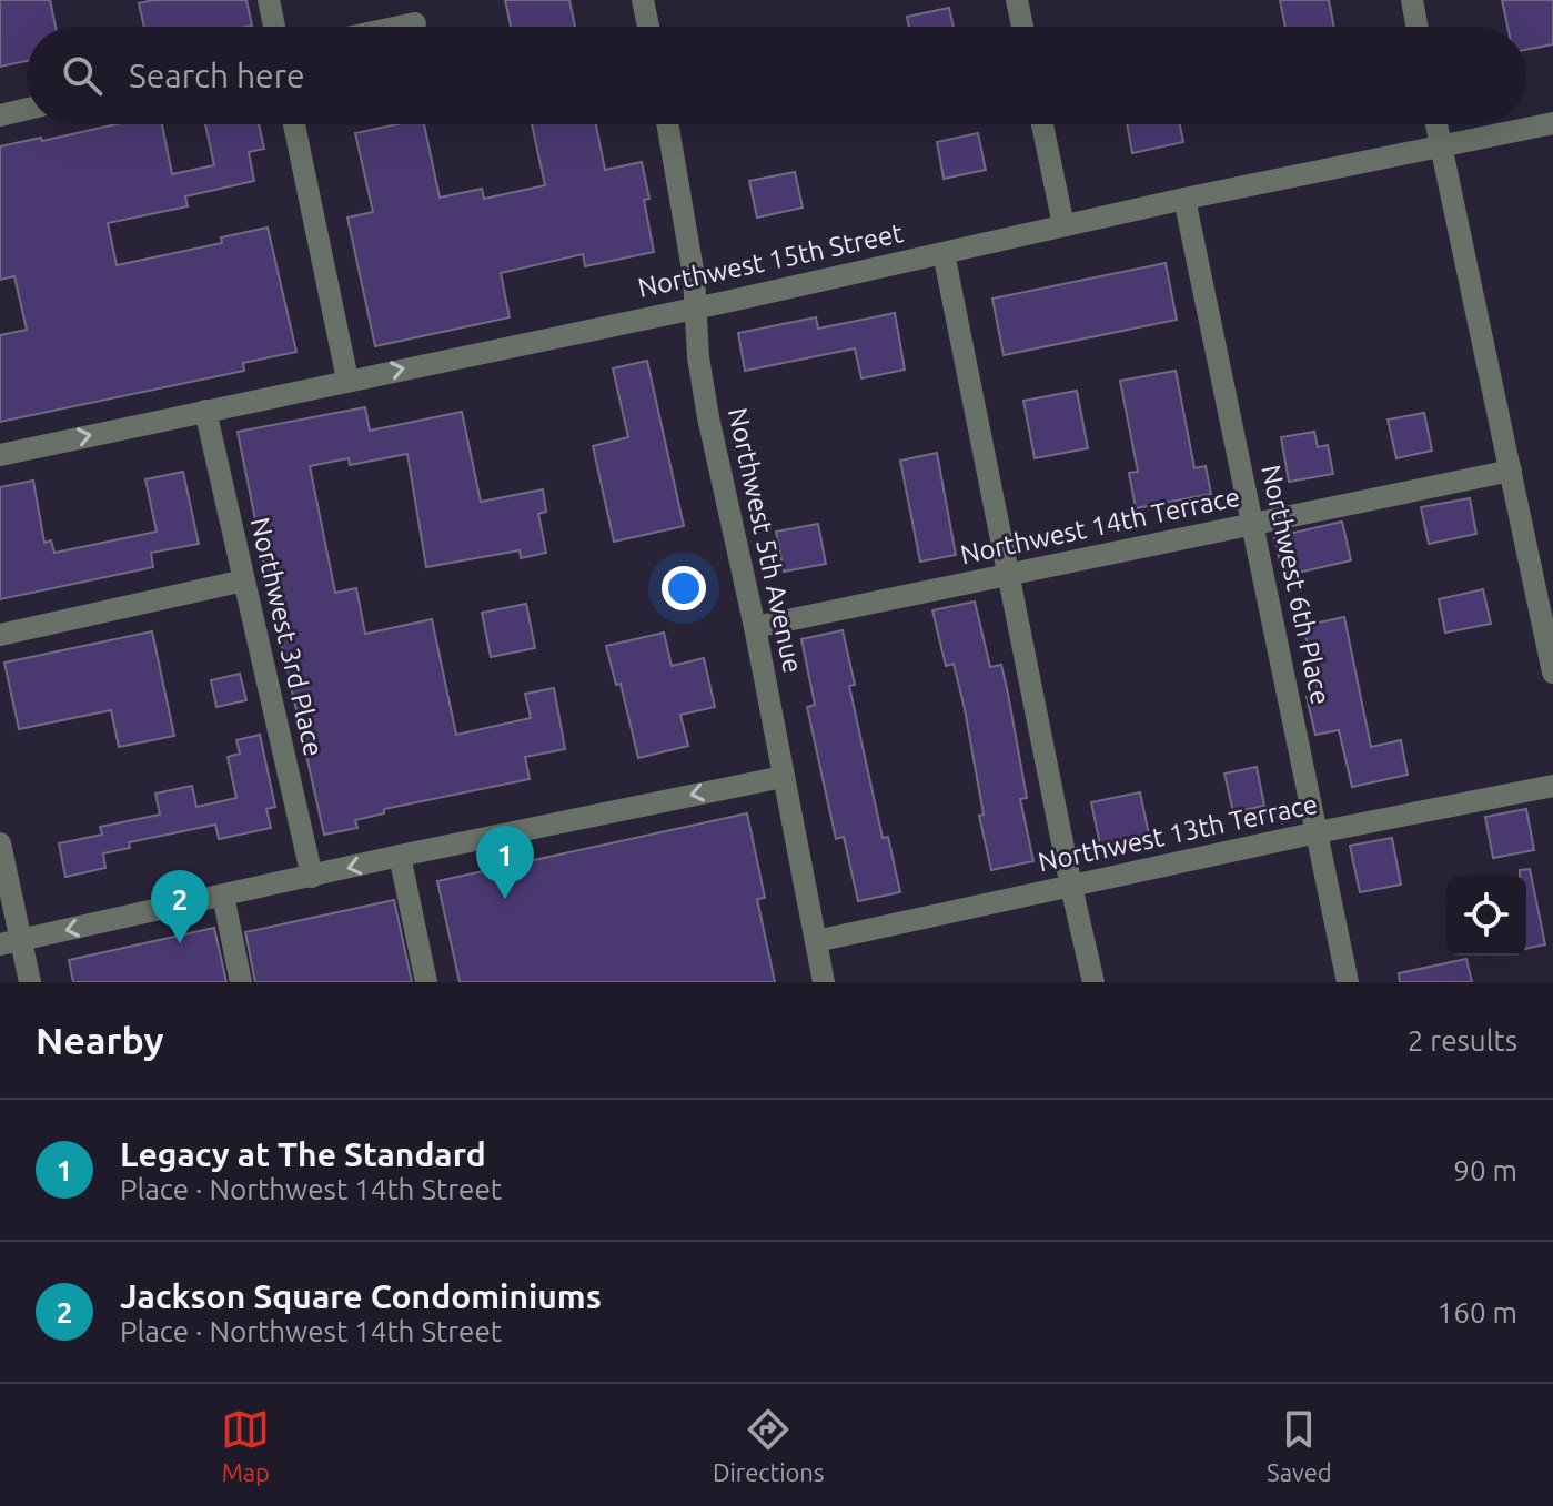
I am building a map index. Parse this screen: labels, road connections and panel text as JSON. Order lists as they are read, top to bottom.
{
  "streets": {
    "street": [
      "Northwest 15th Street",
      "Northwest 14th Terrace",
      "Northwest 5th Avenue",
      "Northwest 6th Place",
      "Northwest 3rd Place",
      "Northwest 13th Terrace"
    ]
  },
  "crossings": [
    ["Northwest 15th Street", "Northwest 5th Avenue"],
    ["Northwest 15th Street", "Northwest 6th Place"],
    ["Northwest 15th Street", "Northwest 3rd Place"],
    ["Northwest 14th Terrace", "Northwest 5th Avenue"],
    ["Northwest 14th Terrace", "Northwest 6th Place"],
    ["Northwest 5th Avenue", "Northwest 13th Terrace"],
    ["Northwest 6th Place", "Northwest 13th Terrace"]
  ],
  "page": {
    "search": "Search here",
    "pins": ["1", "2"],
    "heading": ["Nearby", "2 results"],
    "list": [
      {
        "mark": "1",
        "name": "Legacy at The Standard",
        "note": "Place · Northwest 14th Street",
        "value": "90 m"
      },
      {
        "mark": "2",
        "name": "Jackson Square Condominiums",
        "note": "Place · Northwest 14th Street",
        "value": "160 m"
      }
    ],
    "nav": ["Map", "Directions", "Saved"]
  }
}
